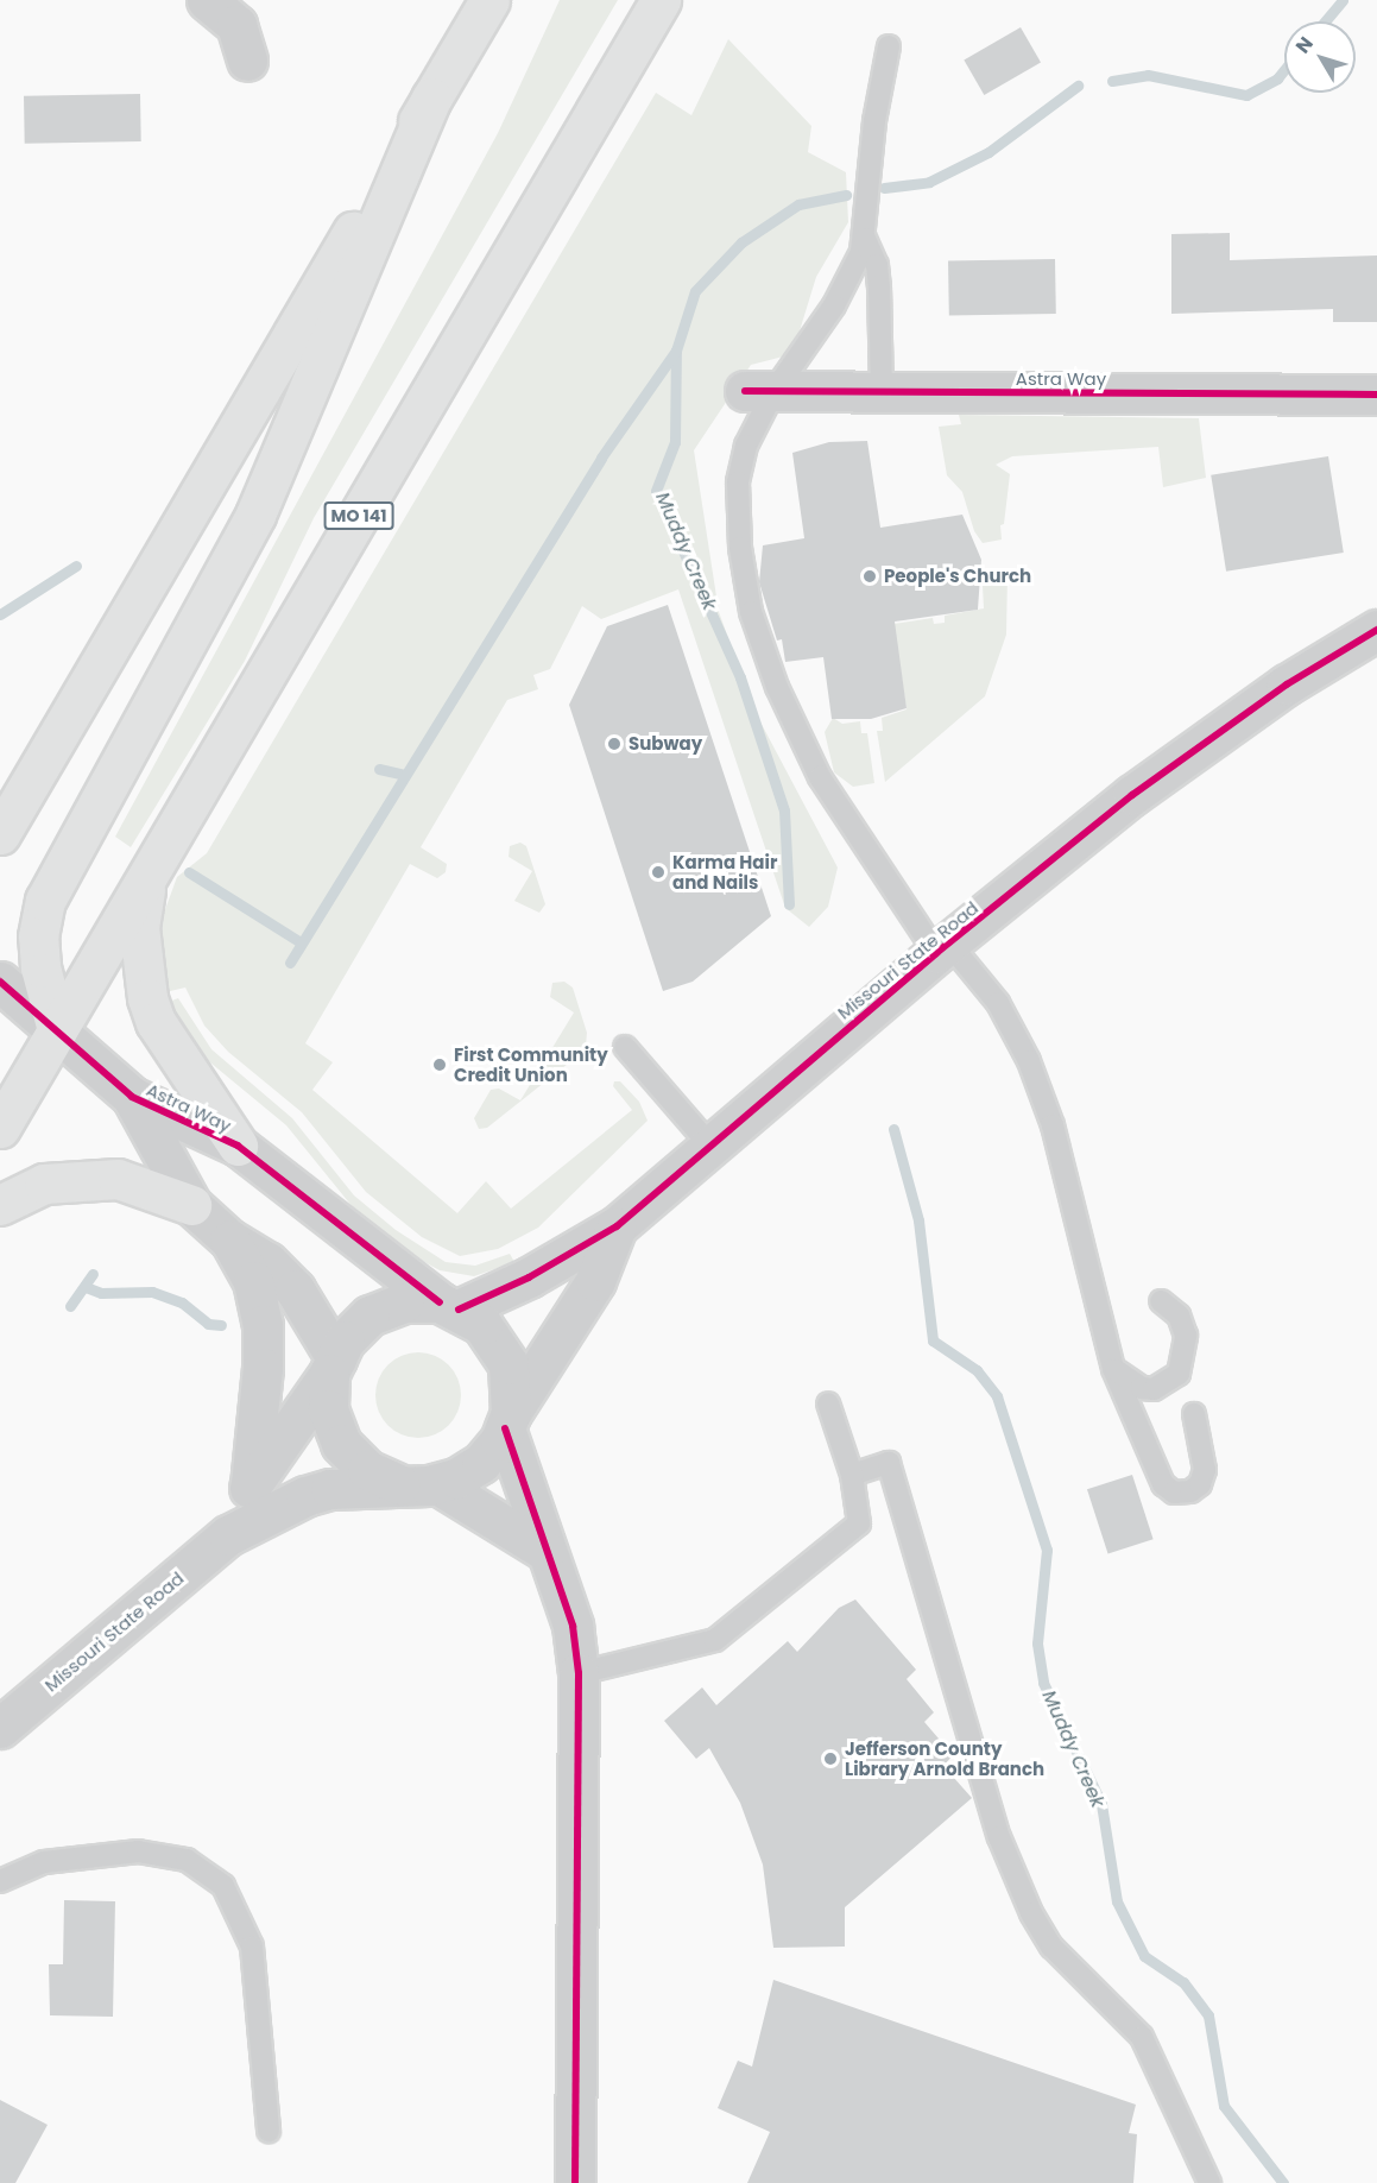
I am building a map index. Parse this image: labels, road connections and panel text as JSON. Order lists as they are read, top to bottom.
{
  "streets": {
    "highway": ["MO 141"],
    "street": ["Astra Way", "Missouri State Road"]
  },
  "crossings": [
    ["Astra Way", "MO 141"],
    ["Astra Way", "Missouri State Road"]
  ],
  "water": ["Muddy Creek"],
  "places": [
    "People's Church",
    "Subway",
    "Karma Hair and Nails",
    "First Community Credit Union",
    "Jefferson County Library Arnold Branch"
  ],
  "north": "top left"
}
